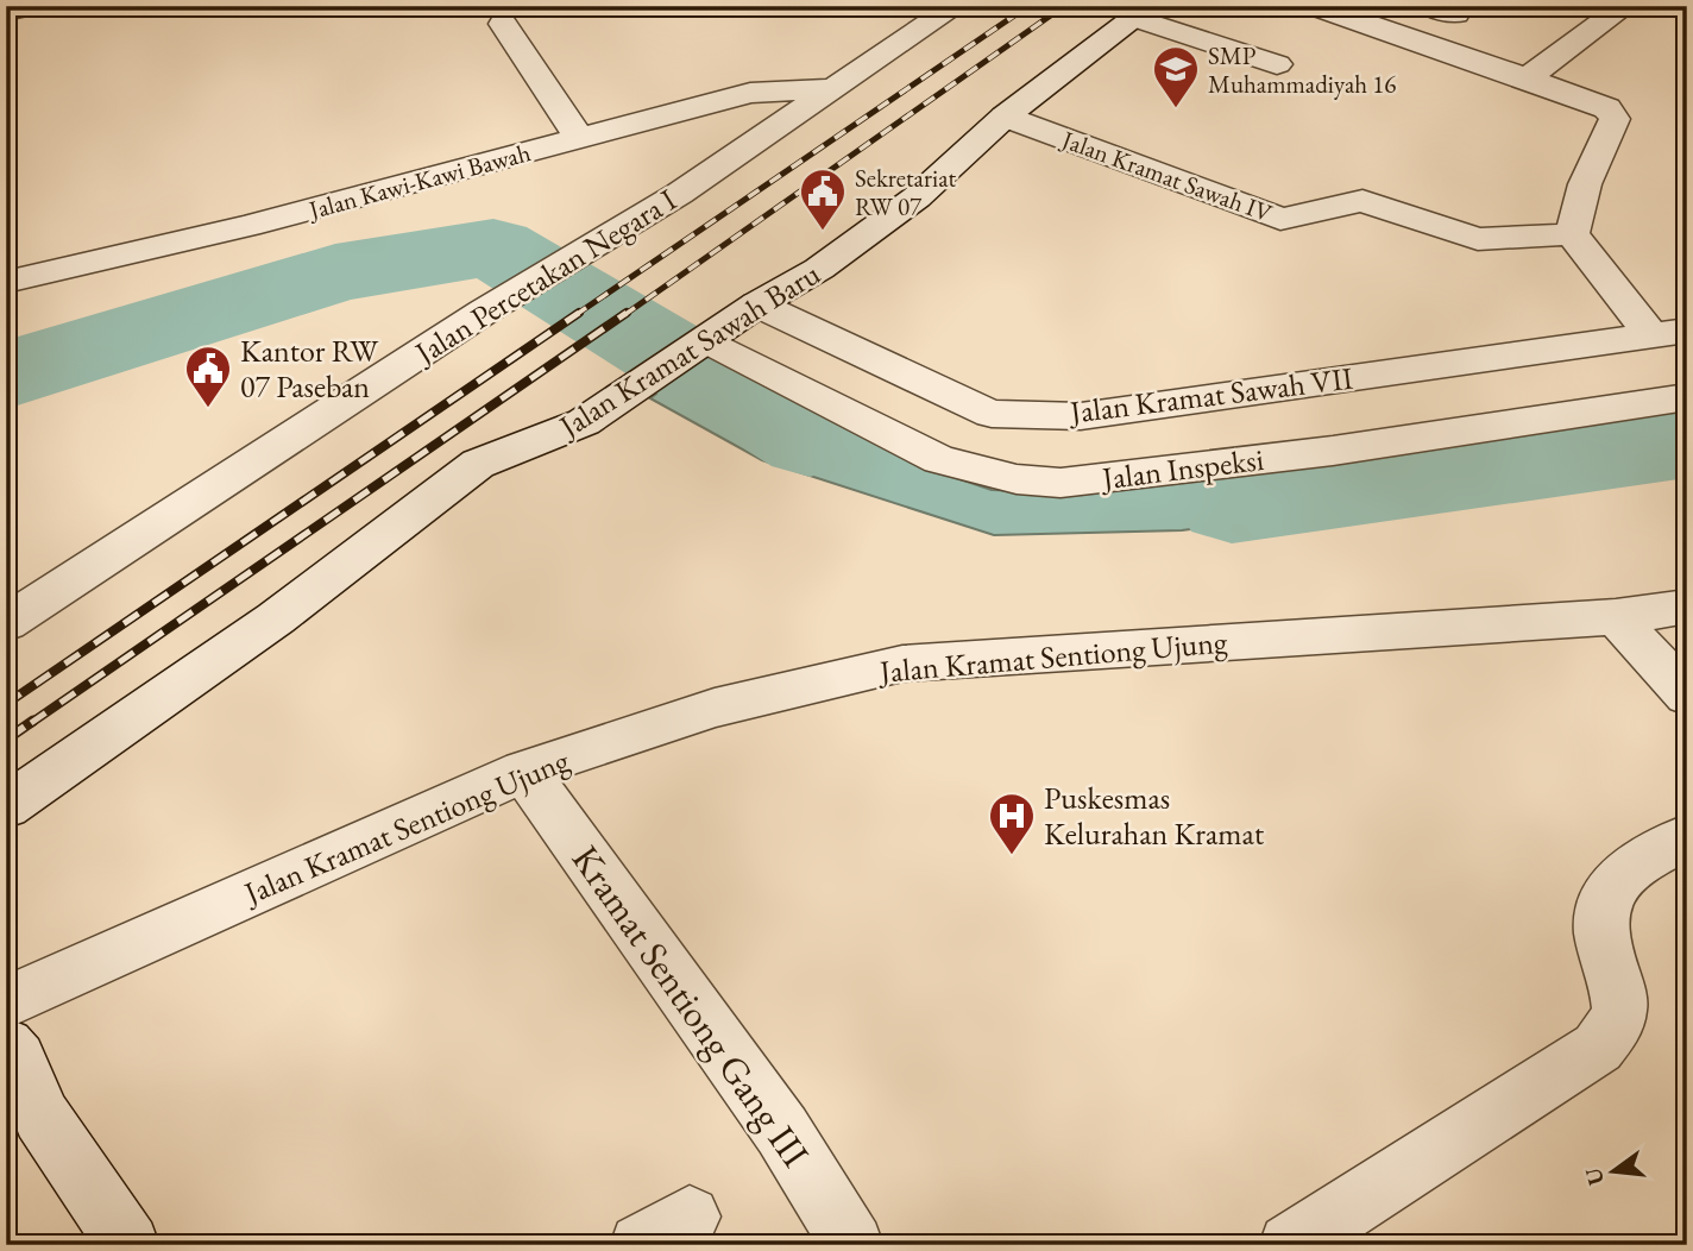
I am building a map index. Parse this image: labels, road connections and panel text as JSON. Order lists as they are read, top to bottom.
{
  "streets": {
    "street": [
      "Jalan Kramat Sawah IV",
      "Jalan Kawi-Kawi Bawah",
      "Jalan Percetakan Negara I",
      "Jalan Kramat Sawah Baru",
      "Jalan Kramat Sawah VII",
      "Jalan Inspeksi",
      "Jalan Kramat Sentiong Ujung",
      "Kramat Sentiong Gang III"
    ]
  },
  "crossings": [
    ["Jalan Kramat Sawah IV", "Jalan Kramat Sawah Baru"],
    ["Jalan Kawi-Kawi Bawah", "Jalan Percetakan Negara I"],
    ["Jalan Kramat Sawah Baru", "Jalan Kramat Sawah VII"],
    ["Jalan Kramat Sawah Baru", "Jalan Inspeksi"],
    ["Jalan Kramat Sentiong Ujung", "Kramat Sentiong Gang III"]
  ],
  "places": {
    "school or university": ["SMP Muhammadiyah 16"],
    "public building": ["Sekretariat RW 07", "Kantor RW 07 Paseban"],
    "hospital": ["Puskesmas Kelurahan Kramat"]
  },
  "north": "left"
}
